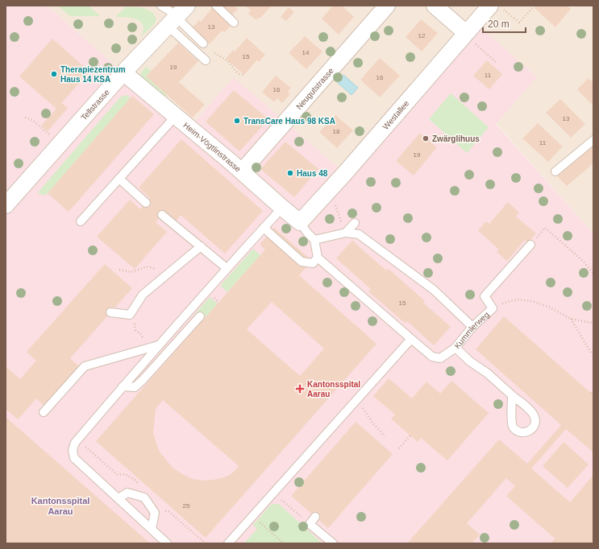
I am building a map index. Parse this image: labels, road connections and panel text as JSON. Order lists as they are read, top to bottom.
{
  "streets": {
    "street": [
      "Neugutstrasse",
      "Tellstrasse",
      "Westallee",
      "Heim-Vögtlinstrasse"
    ],
    "lane": ["Kummlerweg"]
  },
  "crossings": [
    ["Neugutstrasse", "Heim-Vögtlinstrasse"],
    ["Tellstrasse", "Heim-Vögtlinstrasse"],
    ["Westallee", "Heim-Vögtlinstrasse"]
  ],
  "districts": ["Kantonsspital Aarau"],
  "places": {
    "other": [
      "Therapiezentrum Haus 14 KSA",
      "TransCare Haus 98 KSA",
      "Zwärglihuus",
      "Haus 48"
    ],
    "health": ["Kantonsspital Aarau"]
  },
  "house_numbers": [
    "13",
    "12",
    "14",
    "15",
    "19",
    "11",
    "16",
    "16",
    "13",
    "18",
    "11",
    "19",
    "15",
    "25"
  ],
  "scale_bar": "20 m"
}
